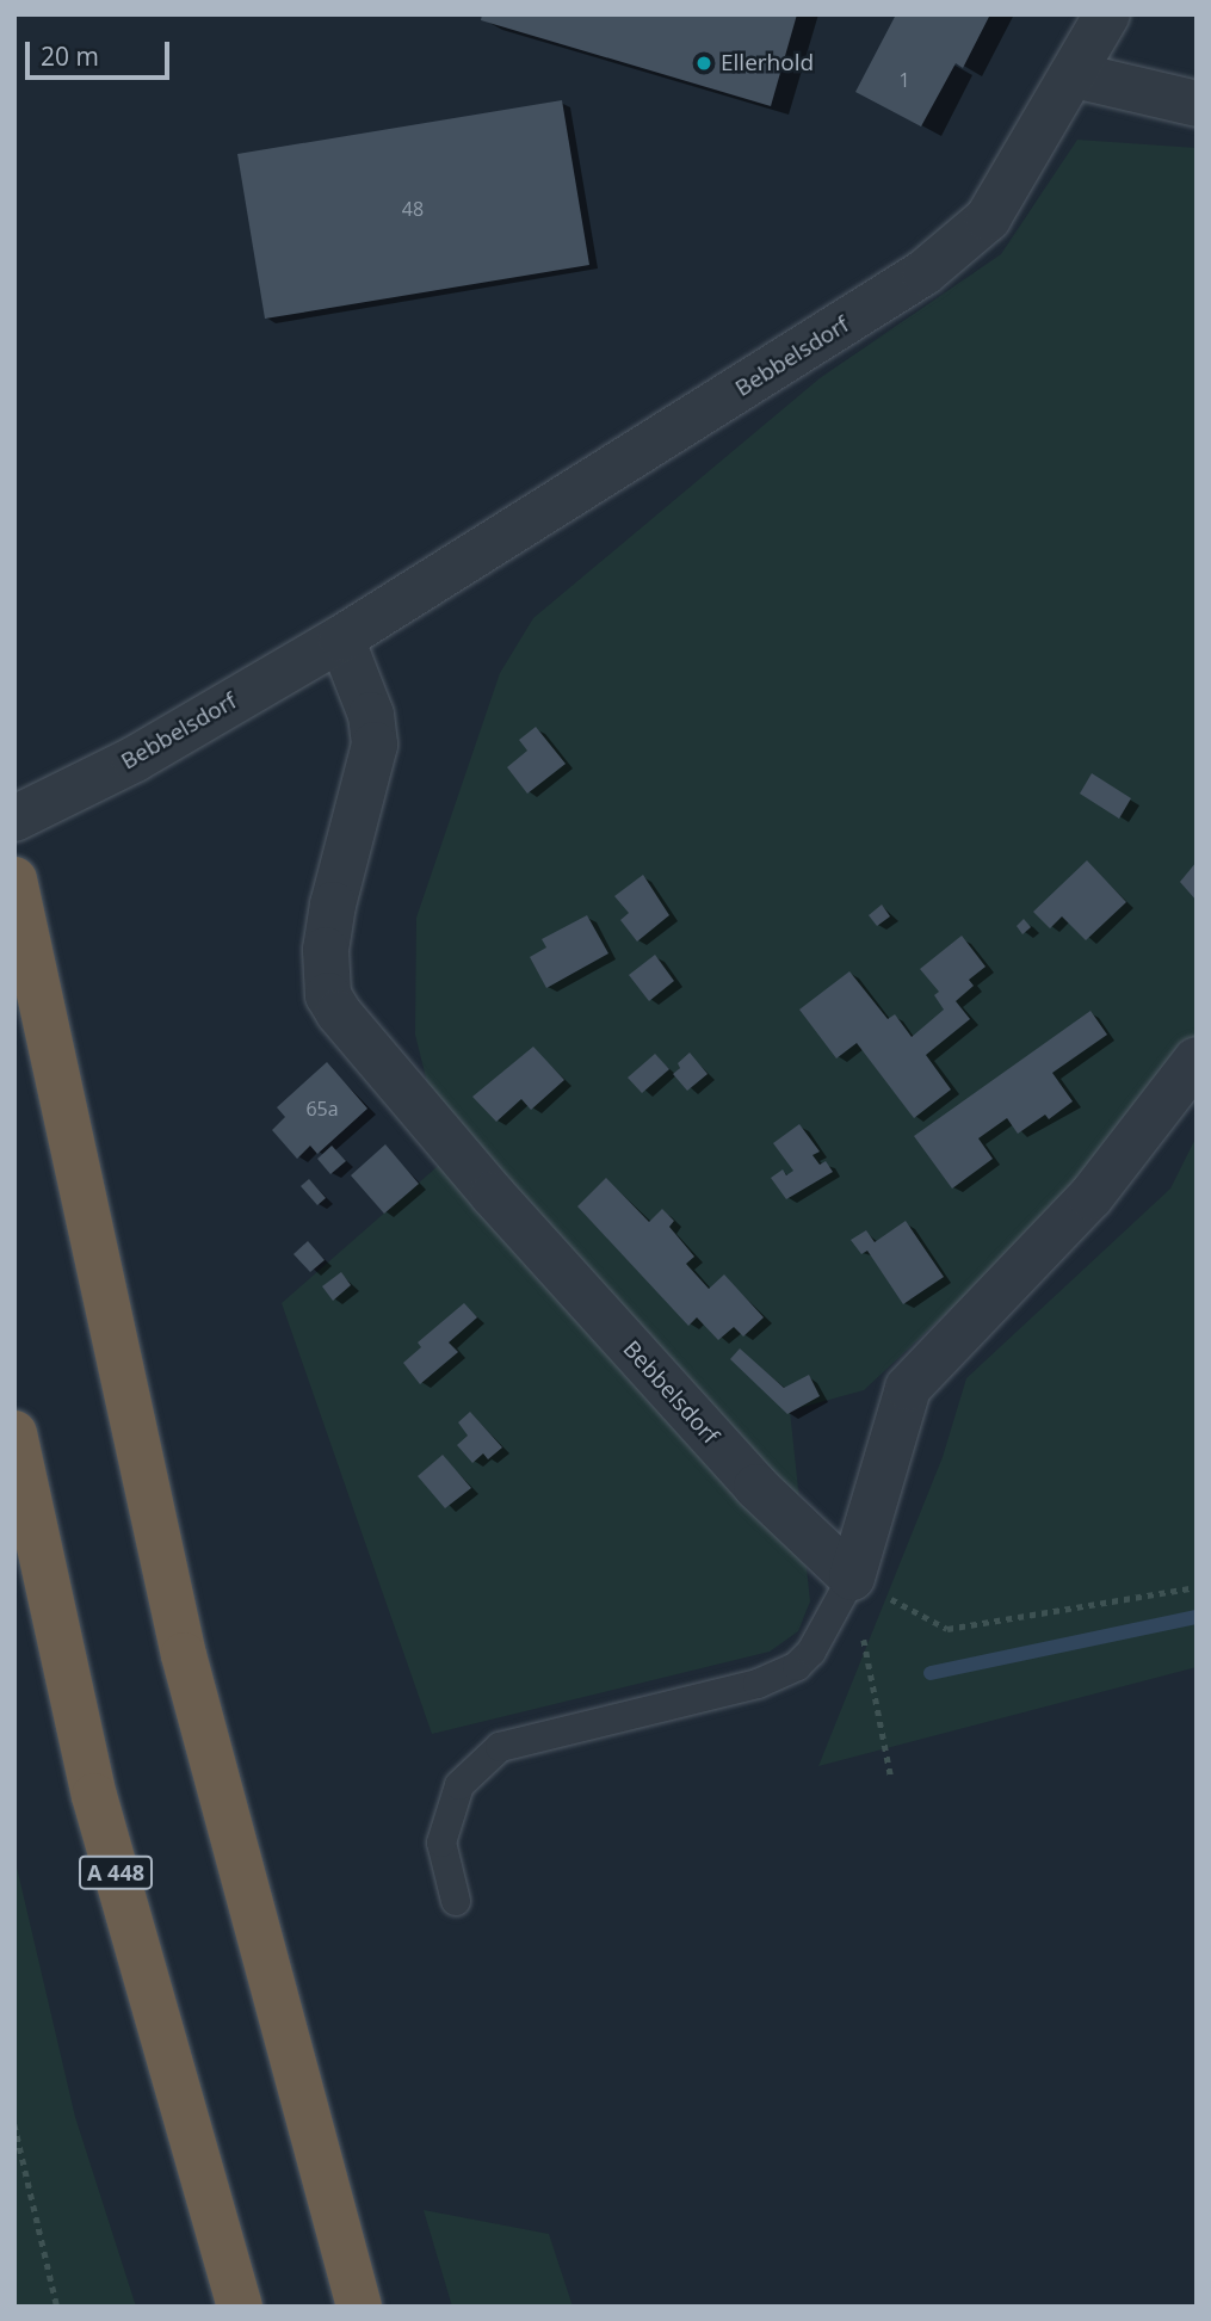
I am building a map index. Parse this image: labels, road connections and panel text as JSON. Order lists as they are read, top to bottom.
{
  "streets": {
    "highway": ["A 448"],
    "street": ["Bebbelsdorf"]
  },
  "places": ["Ellerhold"],
  "house_numbers": ["1", "48", "65a"],
  "scale_bar": "20 m"
}
